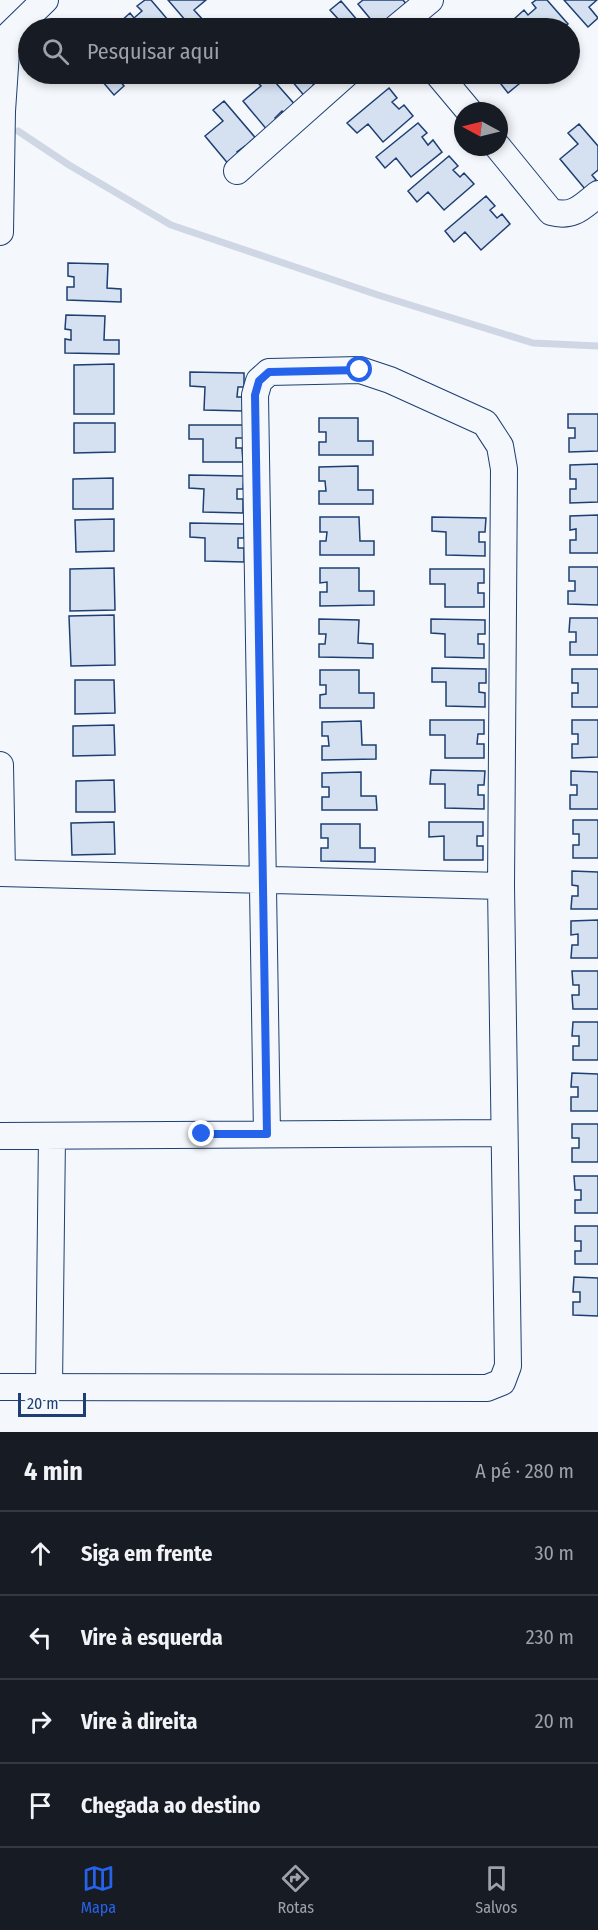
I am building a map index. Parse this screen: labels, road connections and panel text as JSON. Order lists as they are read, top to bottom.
{
  "scale_bar": "20 m",
  "north": "left",
  "page": {
    "search": "Pesquisar aqui",
    "scale": "20 m",
    "heading": ["4 min", "A pé · 280 m"],
    "list": [
      ["Siga em frente", "30 m"],
      ["Vire à esquerda", "230 m"],
      ["Vire à direita", "20 m"],
      "Chegada ao destino"
    ],
    "nav": ["Mapa", "Rotas", "Salvos"]
  }
}
